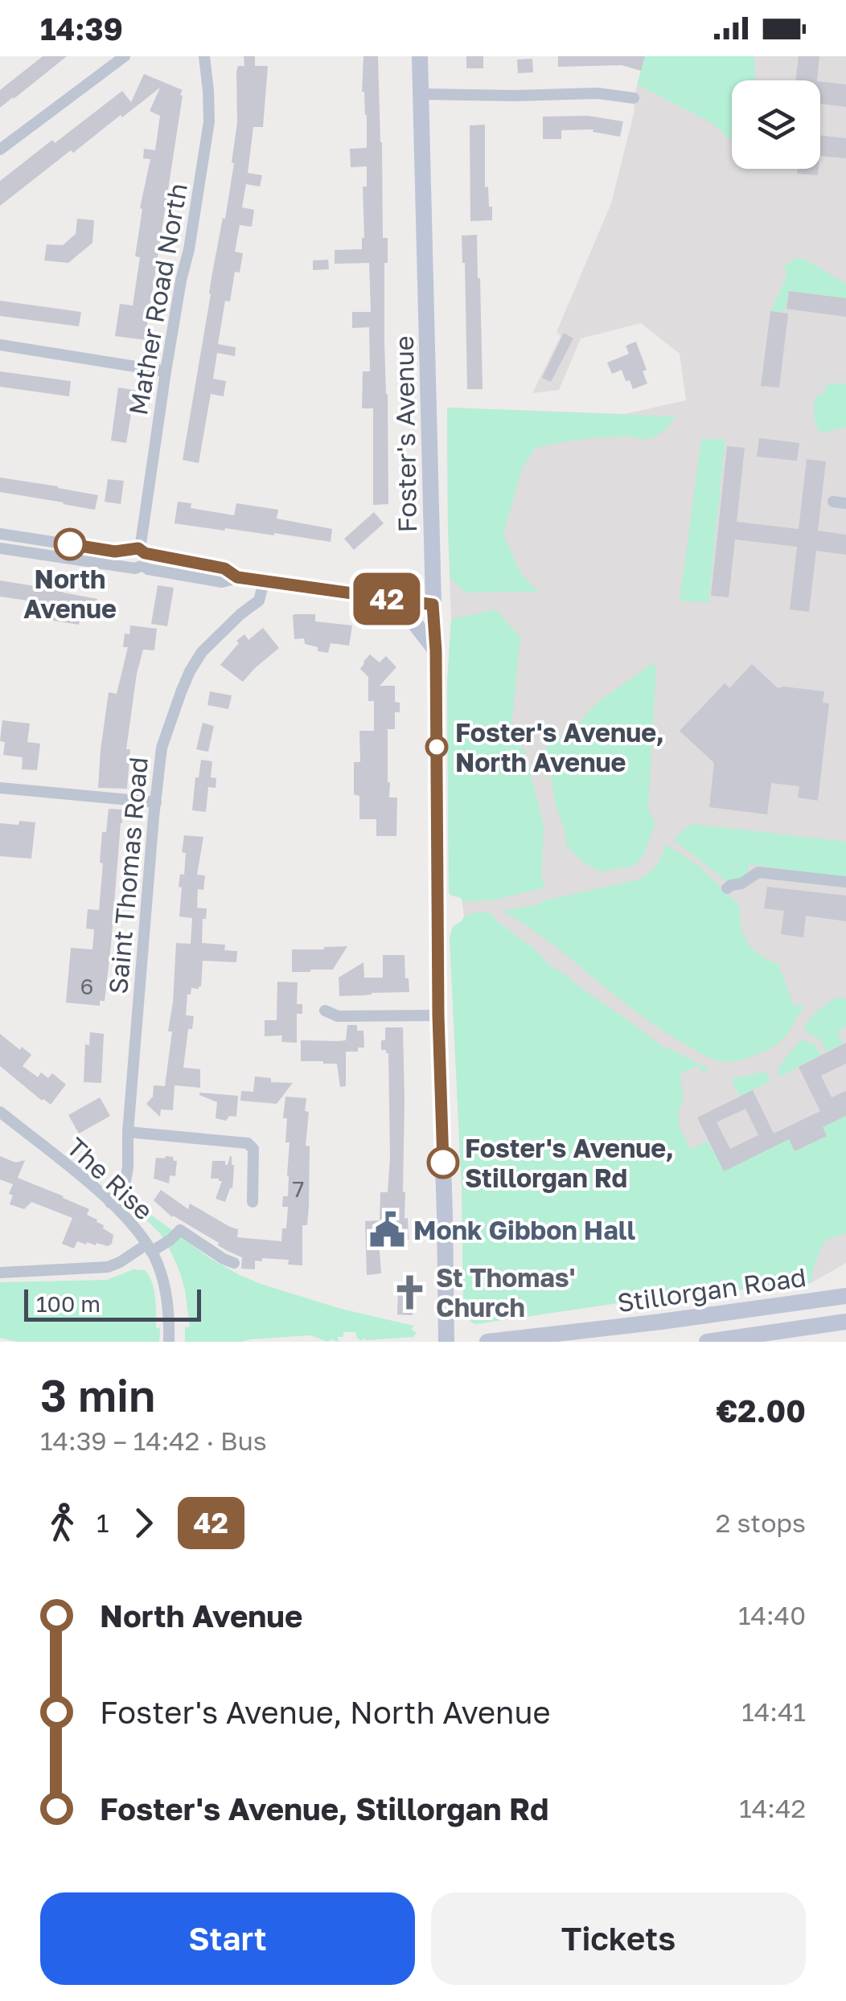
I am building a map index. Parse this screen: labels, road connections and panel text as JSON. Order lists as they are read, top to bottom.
{
  "streets": {
    "main road": ["Foster's Avenue", "Stillorgan Road"],
    "street": ["Mather Road North", "Saint Thomas Road", "The Rise"]
  },
  "crossings": [
    ["Saint Thomas Road", "The Rise"]
  ],
  "places": {
    "other": ["North Avenue", "Foster's Avenue, North Avenue", "Foster's Avenue, Stillorgan Rd"],
    "public building": ["Monk Gibbon Hall"],
    "church": ["St Thomas' Church"]
  },
  "lines": ["bus line 42"],
  "house_numbers": ["6", "7"],
  "scale_bar": "100 m",
  "page": {
    "status": "14:39",
    "on_map": "42",
    "scale": "100 m",
    "heading": ["3 min", "14:39 – 14:42 · Bus", "€2.00"],
    "legs": ["1", "42", "2 stops"],
    "list": [
      {
        "name": "North Avenue",
        "value": "14:40"
      },
      {
        "name": "Foster's Avenue, North Avenue",
        "value": "14:41"
      },
      {
        "name": "Foster's Avenue, Stillorgan Rd",
        "value": "14:42"
      }
    ],
    "buttons": ["Start", "Tickets"]
  }
}
